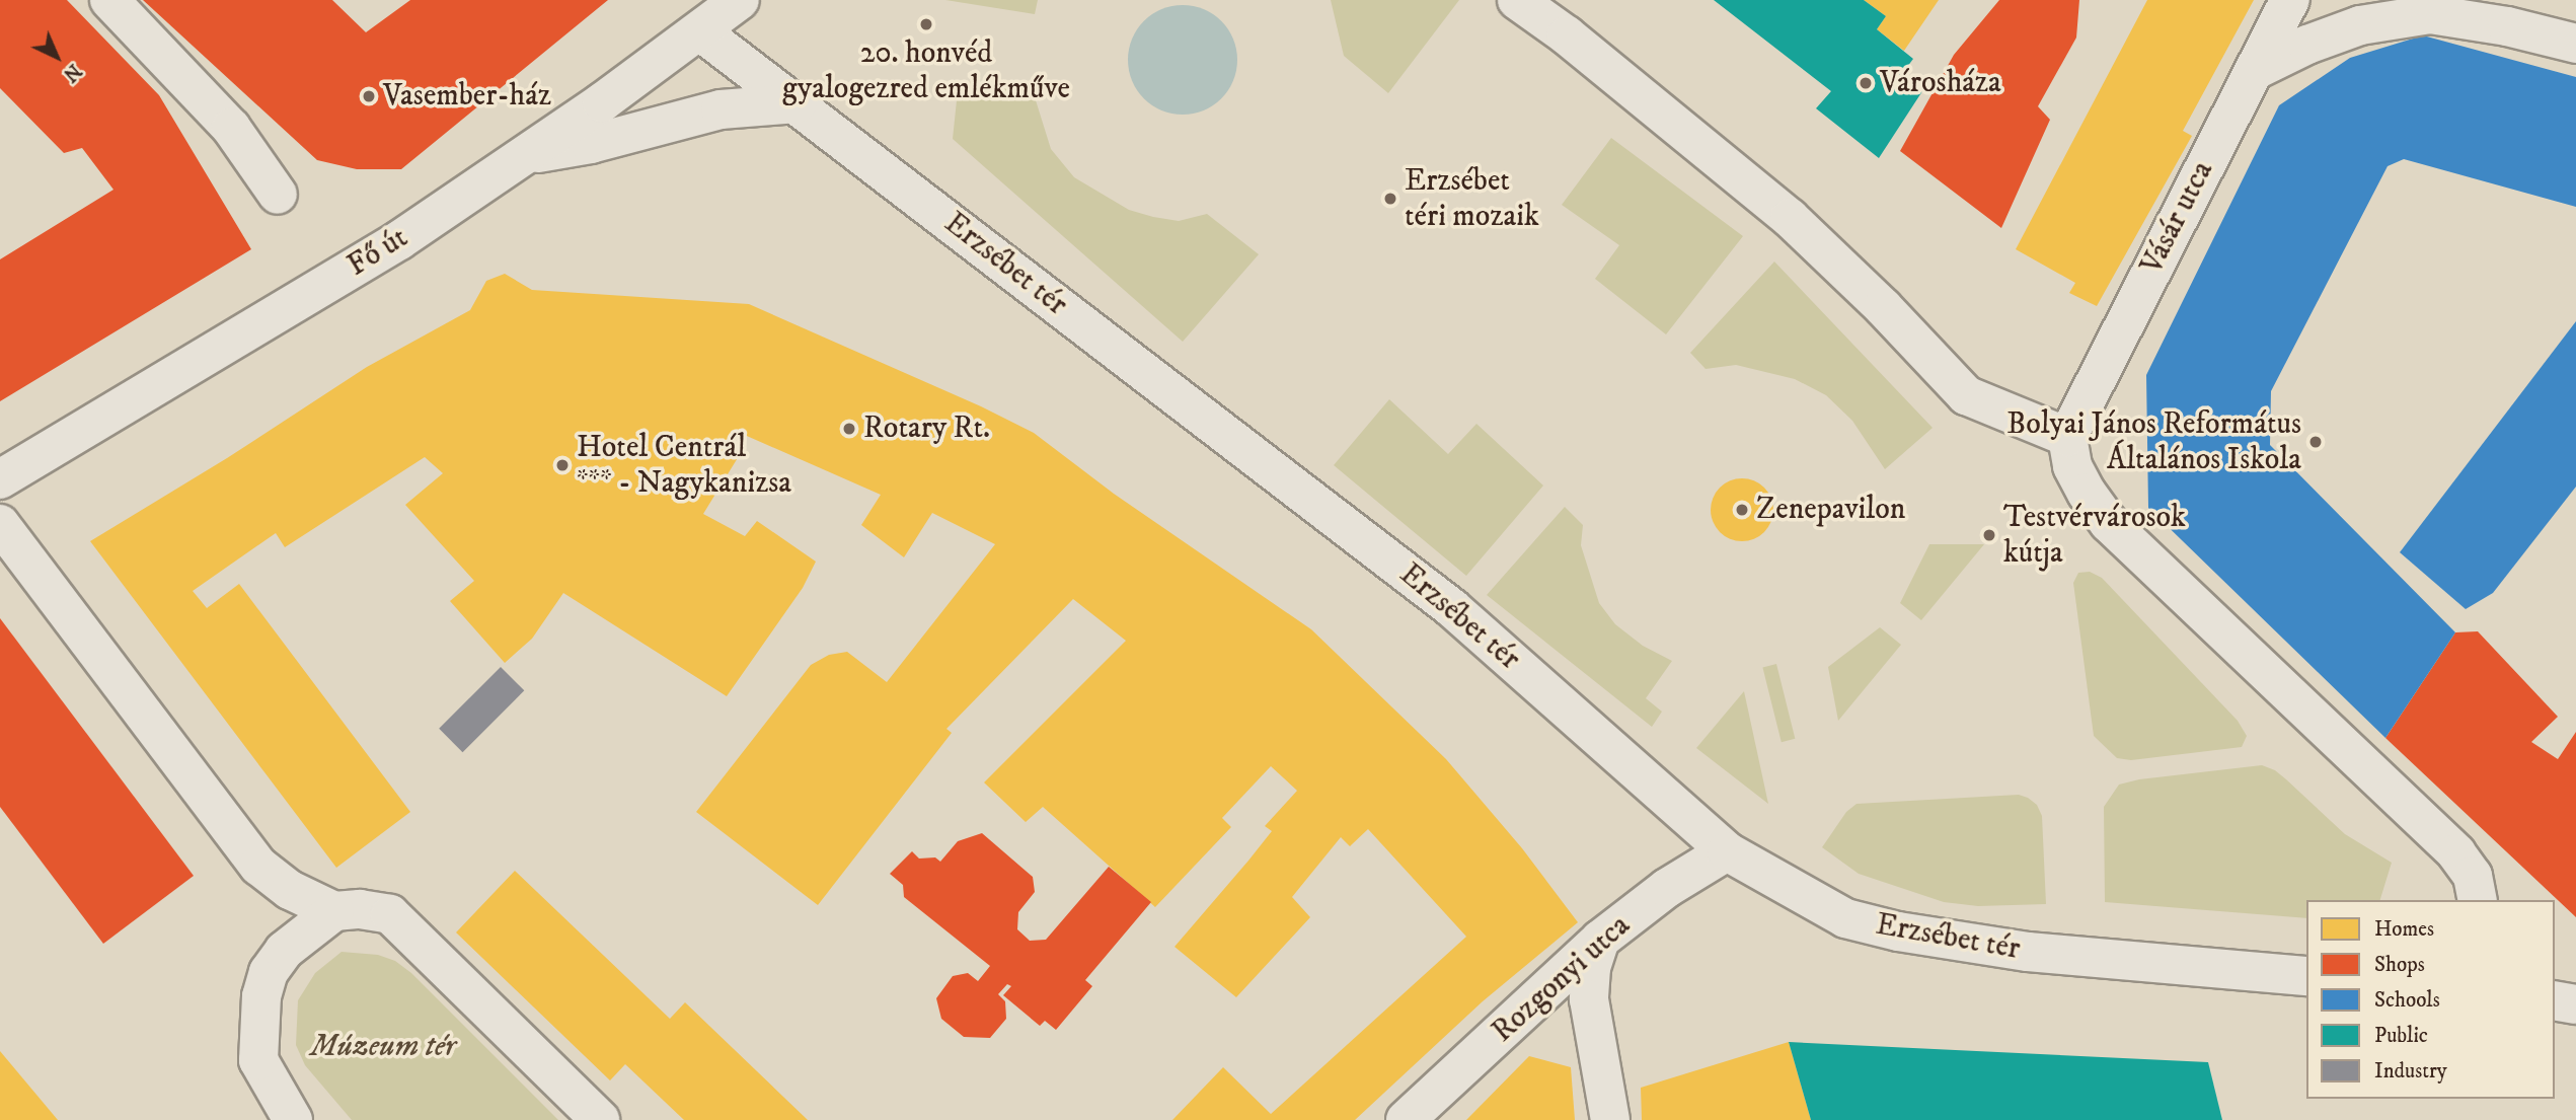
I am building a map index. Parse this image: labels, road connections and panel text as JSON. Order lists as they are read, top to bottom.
{
  "streets": {
    "street": [
      "Vásár utca",
      "Fő út",
      "Erzsébet tér",
      "Rozgonyi utca"
    ]
  },
  "crossings": [
    ["Fő út", "Erzsébet tér"],
    ["Erzsébet tér", "Rozgonyi utca"]
  ],
  "parks": ["Múzeum tér"],
  "places": [
    "20. honvéd gyalogezred emlékműve",
    "Városháza",
    "Vasember-ház",
    "Erzsébet téri mozaik",
    "Rotary Rt.",
    "Bolyai János Református Általános Iskola",
    "Hotel Centrál *** - Nagykanizsa",
    "Zenepavilon",
    "Testvérvárosok kútja"
  ],
  "legend": [
    "Homes",
    "Shops",
    "Schools",
    "Public",
    "Industry"
  ],
  "north": "bottom right"
}
